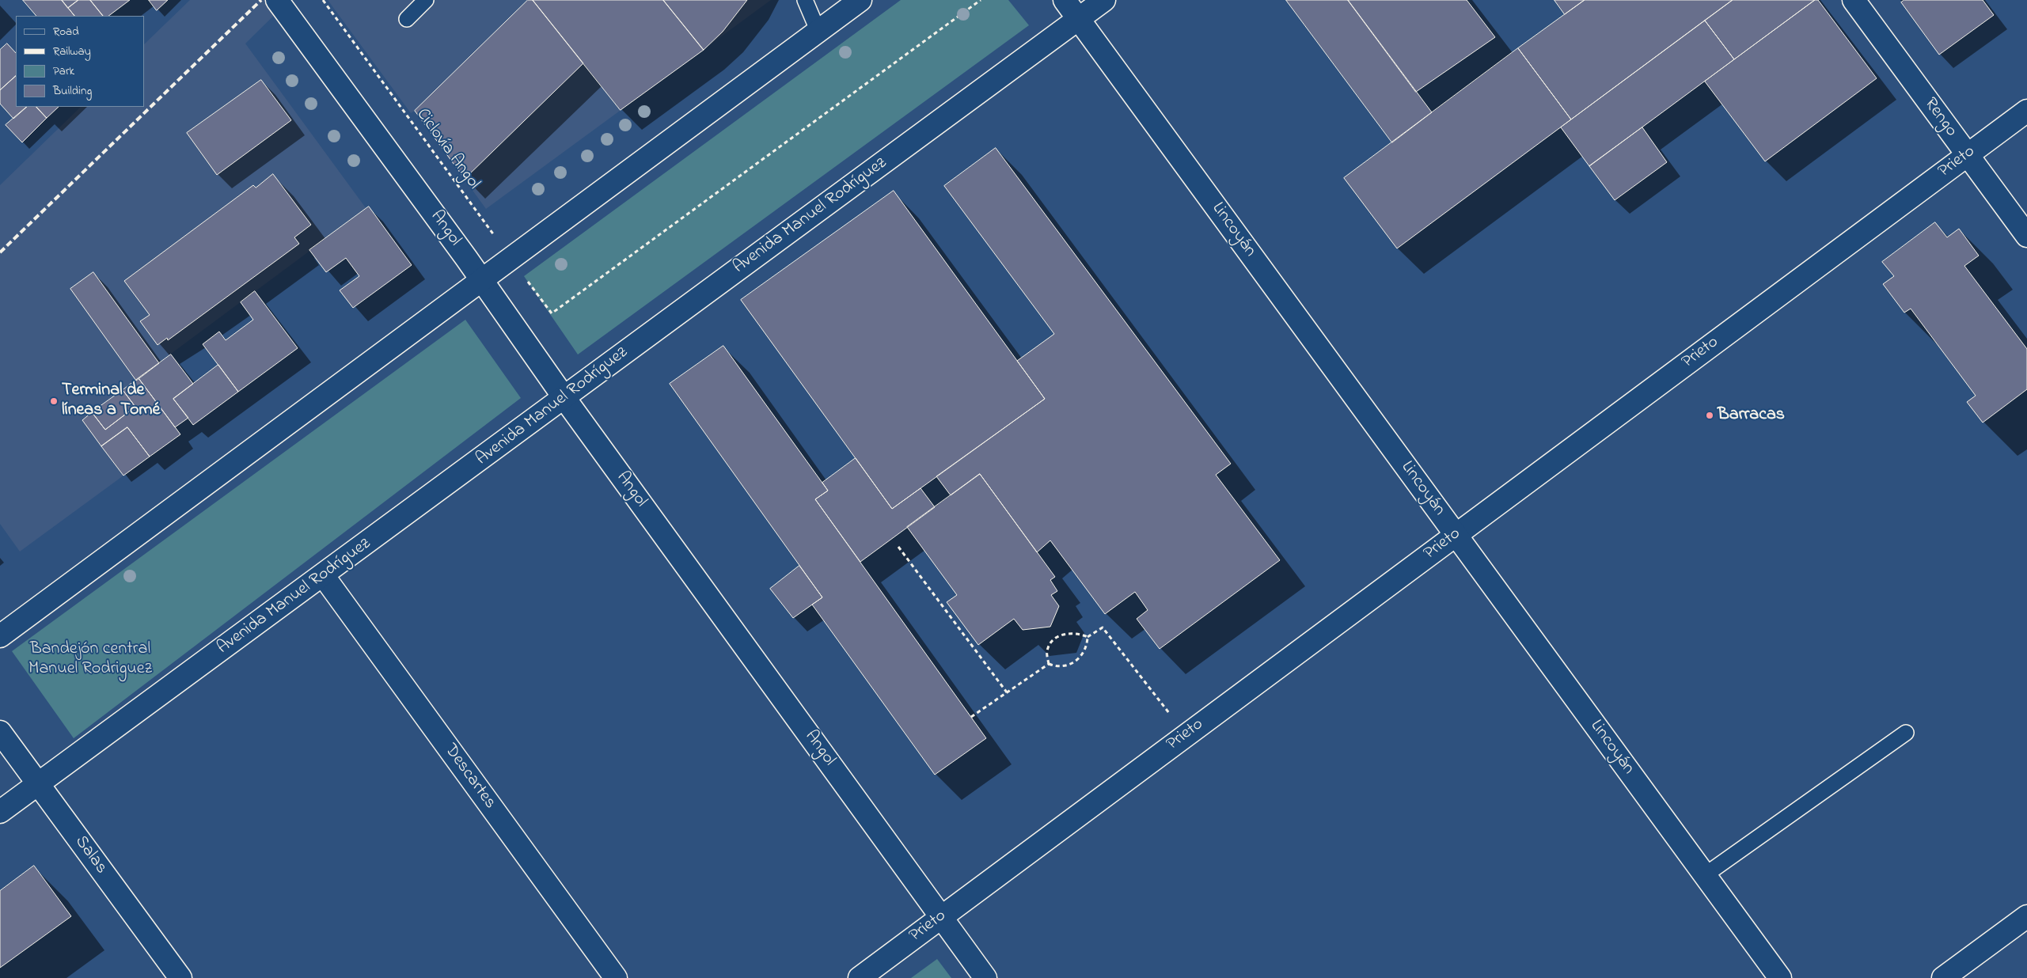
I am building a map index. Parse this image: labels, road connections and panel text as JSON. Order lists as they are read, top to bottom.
{
  "streets": {
    "street": [
      "Rengo",
      "Prieto",
      "Avenida Manuel Rodríguez",
      "Angol",
      "Lincoyán",
      "Descartes",
      "Salas"
    ],
    "path": ["Ciclovía Angol"]
  },
  "crossings": [
    ["Rengo", "Prieto"],
    ["Prieto", "Angol"],
    ["Prieto", "Lincoyán"],
    ["Avenida Manuel Rodríguez", "Angol"],
    ["Avenida Manuel Rodríguez", "Lincoyán"],
    ["Avenida Manuel Rodríguez", "Descartes"],
    ["Avenida Manuel Rodríguez", "Salas"]
  ],
  "parks": ["Bandejón central Manuel Rodriguez"],
  "places": ["Terminal de líneas a Tomé", "Barracas"],
  "legend": [
    "Road",
    "Railway",
    "Park",
    "Building"
  ]
}
